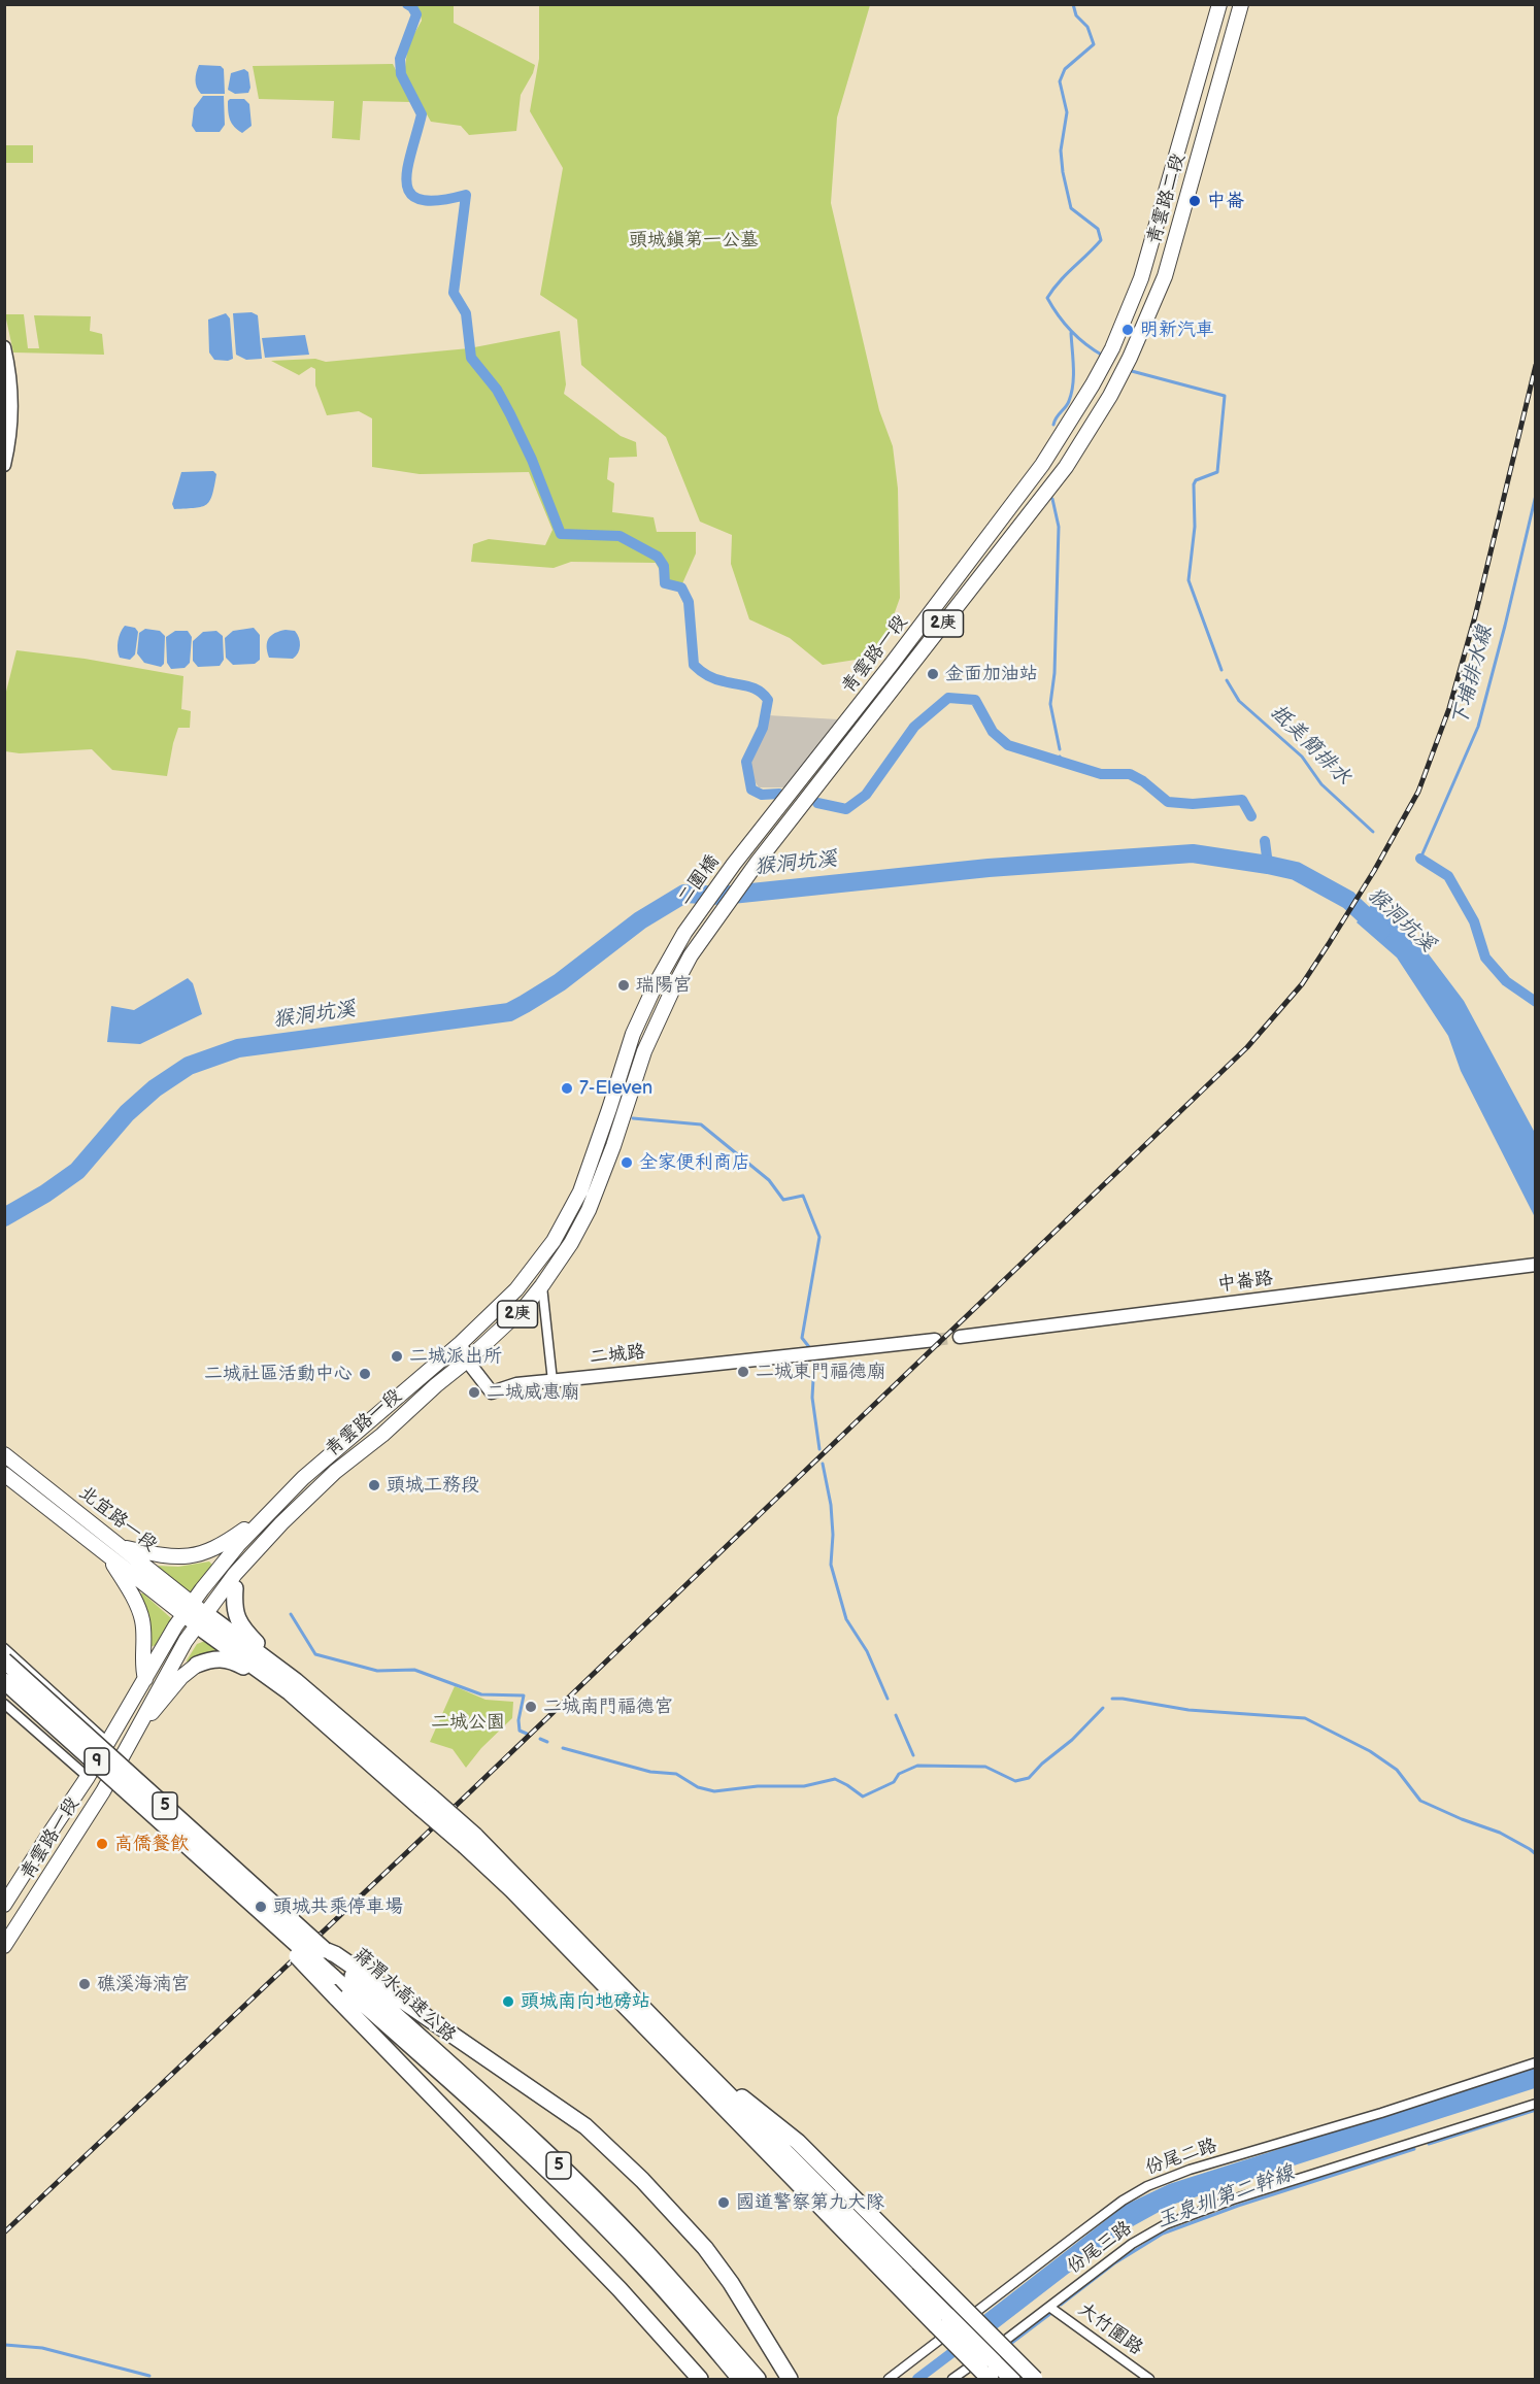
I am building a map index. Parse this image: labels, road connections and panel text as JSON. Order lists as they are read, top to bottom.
{
  "streets": {
    "highway": ["5", "蔣渭水高速公路"],
    "main road": [
      "青雲路二段",
      "2庚",
      "青雲路一段",
      "二圍橋",
      "北宜路一段",
      "9"
    ],
    "street": [
      "中崙路",
      "二城路",
      "份尾二路",
      "份尾三路",
      "大竹圍路"
    ]
  },
  "crossings": [
    ["青雲路二段", "青雲路一段"],
    ["青雲路一段", "二圍橋"],
    ["青雲路一段", "二城路"],
    ["青雲路一段", "北宜路一段"],
    ["份尾三路", "大竹圍路"]
  ],
  "water": [
    "下埔排水線",
    "抵美簡排水",
    "猴洞坑溪",
    "玉泉圳第二幹線"
  ],
  "parks": ["頭城鎮第一公墓", "二城公園"],
  "places": [
    "中崙",
    "明新汽車",
    "金面加油站",
    "瑞陽宮",
    "7-Eleven",
    "全家便利商店",
    "二城派出所",
    "二城東門福德廟",
    "二城社區活動中心",
    "二城威惠廟",
    "頭城工務段",
    "二城南門福德宮",
    "高僑餐飲",
    "頭城共乘停車場",
    "礁溪海湳宮",
    "頭城南向地磅站",
    "國道警察第九大隊"
  ]
}
